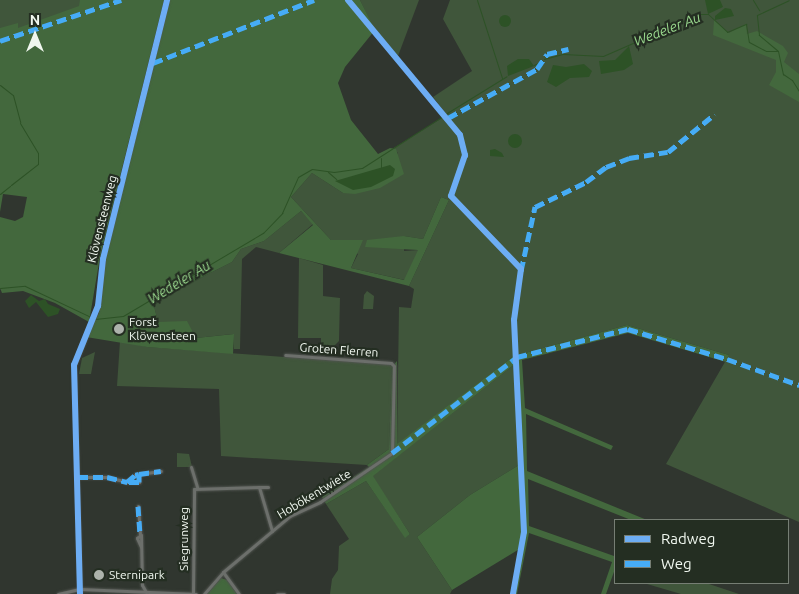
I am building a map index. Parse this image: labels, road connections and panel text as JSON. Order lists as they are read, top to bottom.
{
  "streets": {
    "street": [
      "Klövensteenweg",
      "Groten Flerren",
      "Hobökentwiete",
      "Siegrunweg"
    ]
  },
  "crossings": [
    ["Groten Flerren", "Hobökentwiete"]
  ],
  "water": ["Wedeler Au"],
  "places": ["Forst Klövensteen", "Sternipark"],
  "legend": ["Radweg", "Weg"],
  "north": "top"
}
